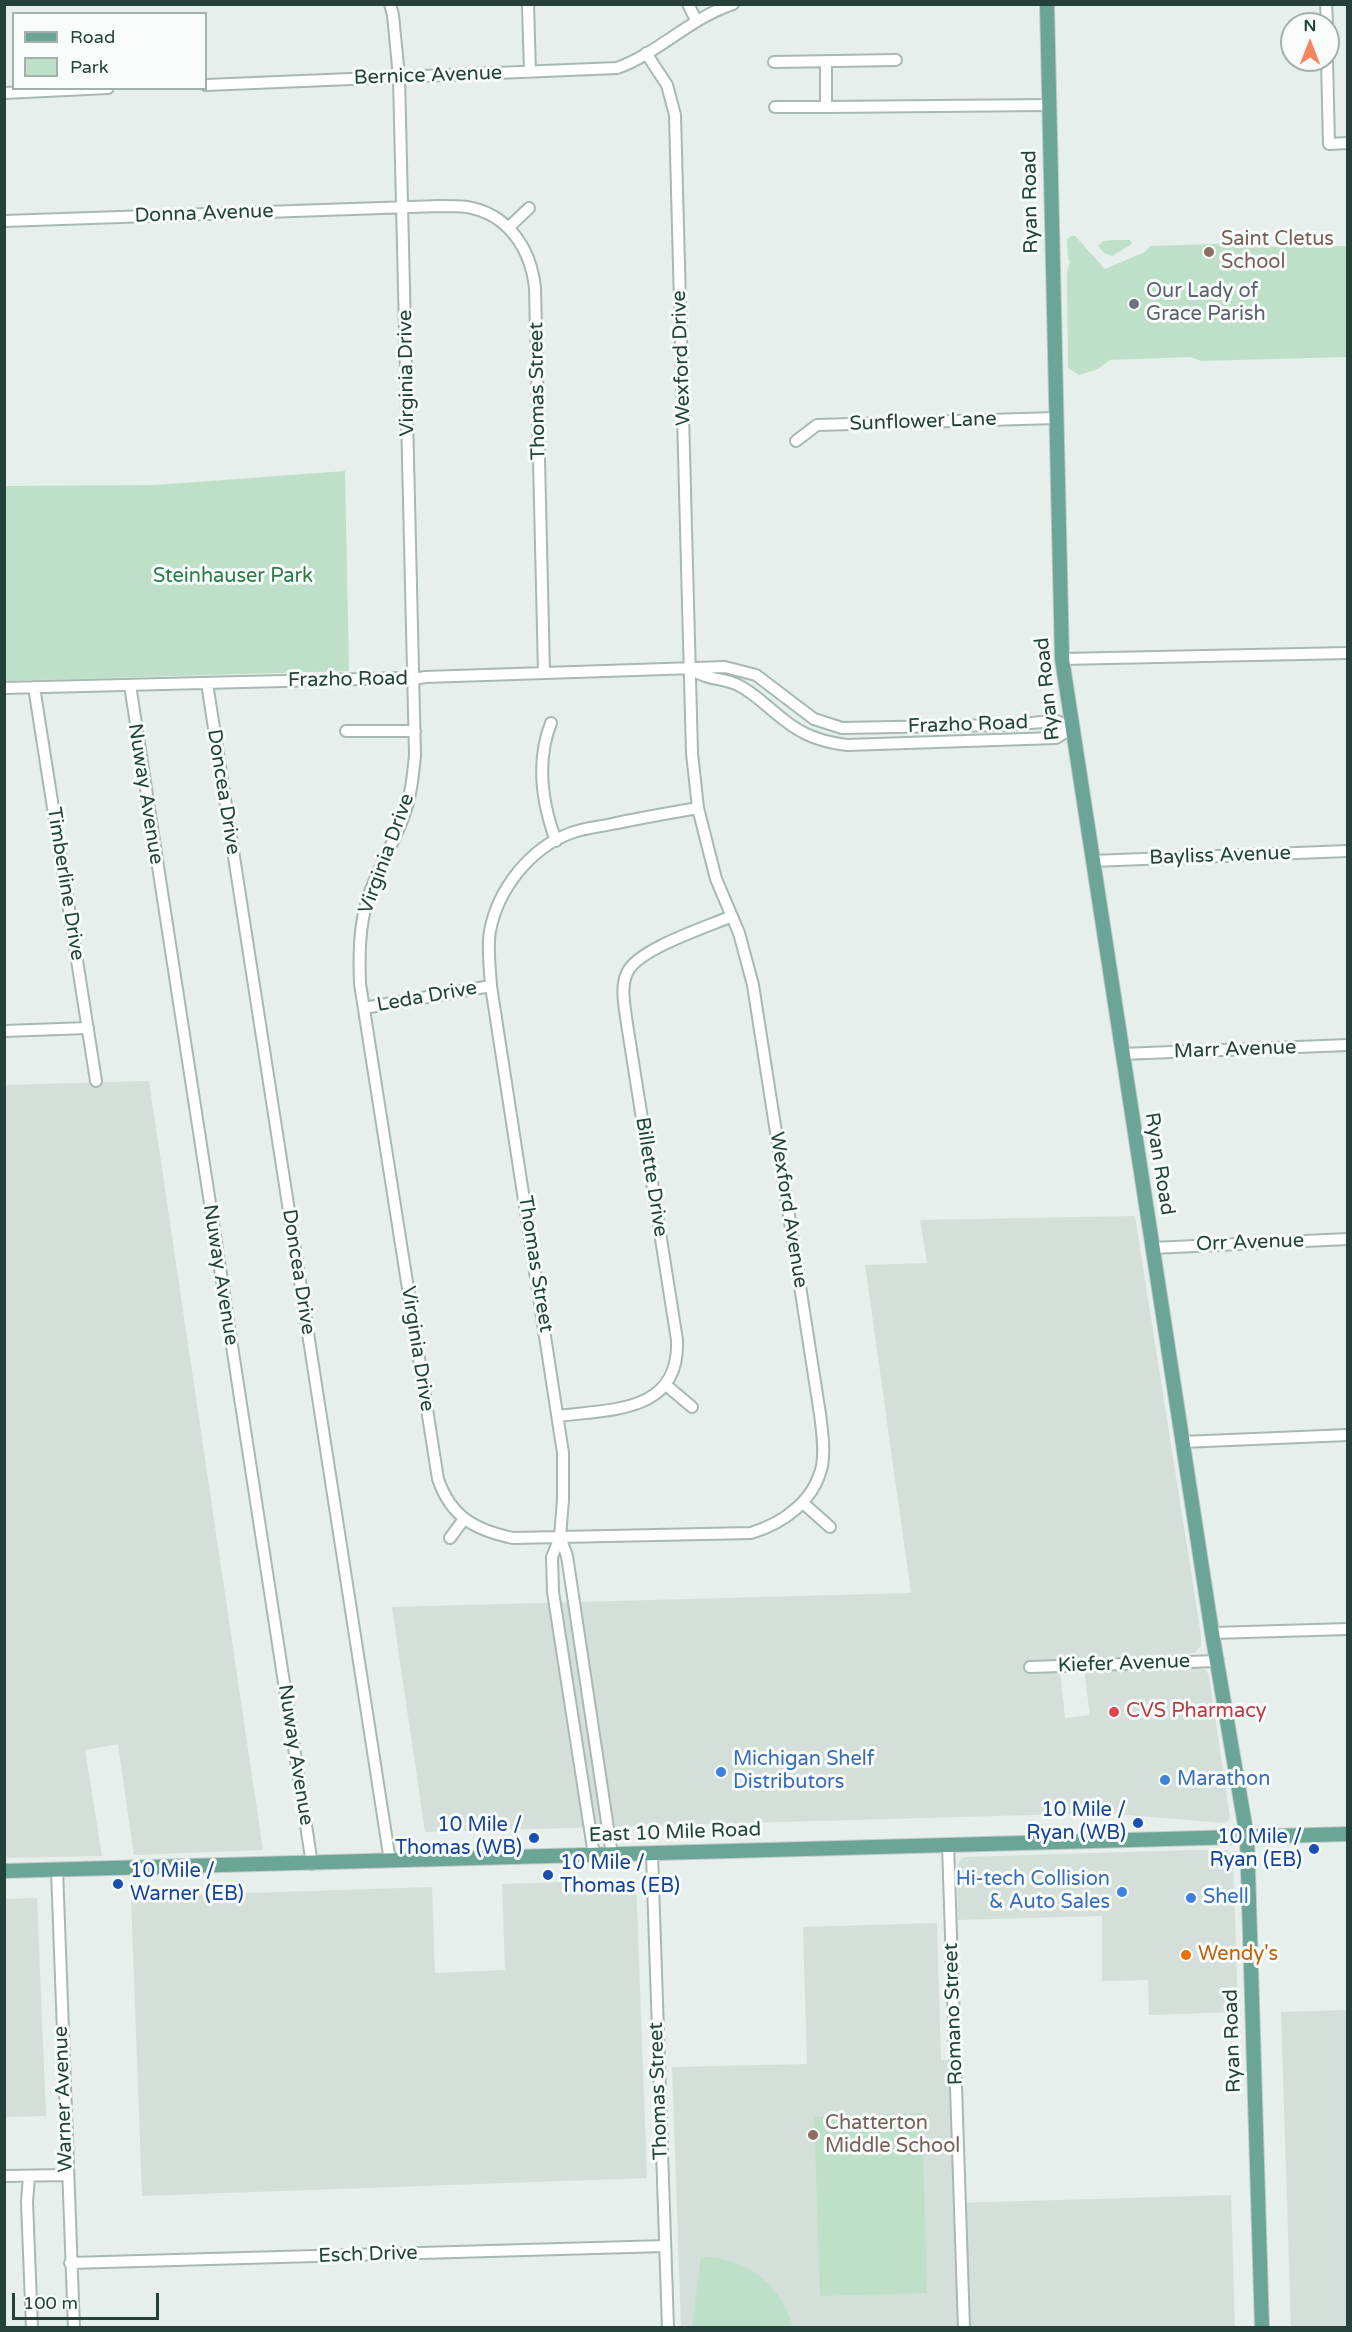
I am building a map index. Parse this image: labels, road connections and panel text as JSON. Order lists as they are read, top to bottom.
{
  "streets": {
    "main road": ["Ryan Road", "East 10 Mile Road"],
    "street": [
      "Bernice Avenue",
      "Donna Avenue",
      "Wexford Drive",
      "Virginia Drive",
      "Thomas Street",
      "Sunflower Lane",
      "Frazho Road",
      "Doncea Drive",
      "Nuway Avenue",
      "Bayliss Avenue",
      "Timberline Drive",
      "Leda Drive",
      "Marr Avenue",
      "Billette Drive",
      "Wexford Avenue",
      "Orr Avenue",
      "Kiefer Avenue",
      "Romano Street",
      "Warner Avenue",
      "Esch Drive"
    ]
  },
  "crossings": [
    ["Bernice Avenue", "Wexford Drive"],
    ["Bernice Avenue", "Virginia Drive"],
    ["Ryan Road", "Sunflower Lane"],
    ["Ryan Road", "Frazho Road"],
    ["Ryan Road", "Bayliss Avenue"],
    ["Ryan Road", "Marr Avenue"],
    ["Ryan Road", "Orr Avenue"],
    ["Ryan Road", "Kiefer Avenue"],
    ["Ryan Road", "East 10 Mile Road"],
    ["Donna Avenue", "Virginia Drive"],
    ["Donna Avenue", "Thomas Street"],
    ["Wexford Drive", "Frazho Road"],
    ["Wexford Drive", "Wexford Avenue"],
    ["Virginia Drive", "Thomas Street"],
    ["Virginia Drive", "Frazho Road"],
    ["Virginia Drive", "Leda Drive"],
    ["Virginia Drive", "Wexford Avenue"],
    ["Thomas Street", "Frazho Road"],
    ["Thomas Street", "Leda Drive"],
    ["Thomas Street", "Wexford Avenue"],
    ["Thomas Street", "East 10 Mile Road"],
    ["Thomas Street", "Esch Drive"],
    ["Frazho Road", "Doncea Drive"],
    ["Frazho Road", "Nuway Avenue"],
    ["Frazho Road", "Timberline Drive"],
    ["Frazho Road", "Wexford Avenue"],
    ["Doncea Drive", "East 10 Mile Road"],
    ["Nuway Avenue", "East 10 Mile Road"],
    ["Billette Drive", "Wexford Avenue"],
    ["East 10 Mile Road", "Romano Street"],
    ["East 10 Mile Road", "Warner Avenue"],
    ["Warner Avenue", "Esch Drive"]
  ],
  "parks": ["Steinhauser Park"],
  "places": [
    "Saint Cletus School",
    "Our Lady of Grace Parish",
    "CVS Pharmacy",
    "Michigan Shelf Distributors",
    "Marathon",
    "10 Mile / Ryan (WB)",
    "10 Mile / Thomas (WB)",
    "10 Mile / Ryan (EB)",
    "10 Mile / Thomas (EB)",
    "10 Mile / Warner (EB)",
    "Hi-tech Collision & Auto Sales",
    "Shell",
    "Wendy's",
    "Chatterton Middle School"
  ],
  "legend": ["Road", "Park"],
  "scale_bar": "100 m",
  "north": "top"
}
